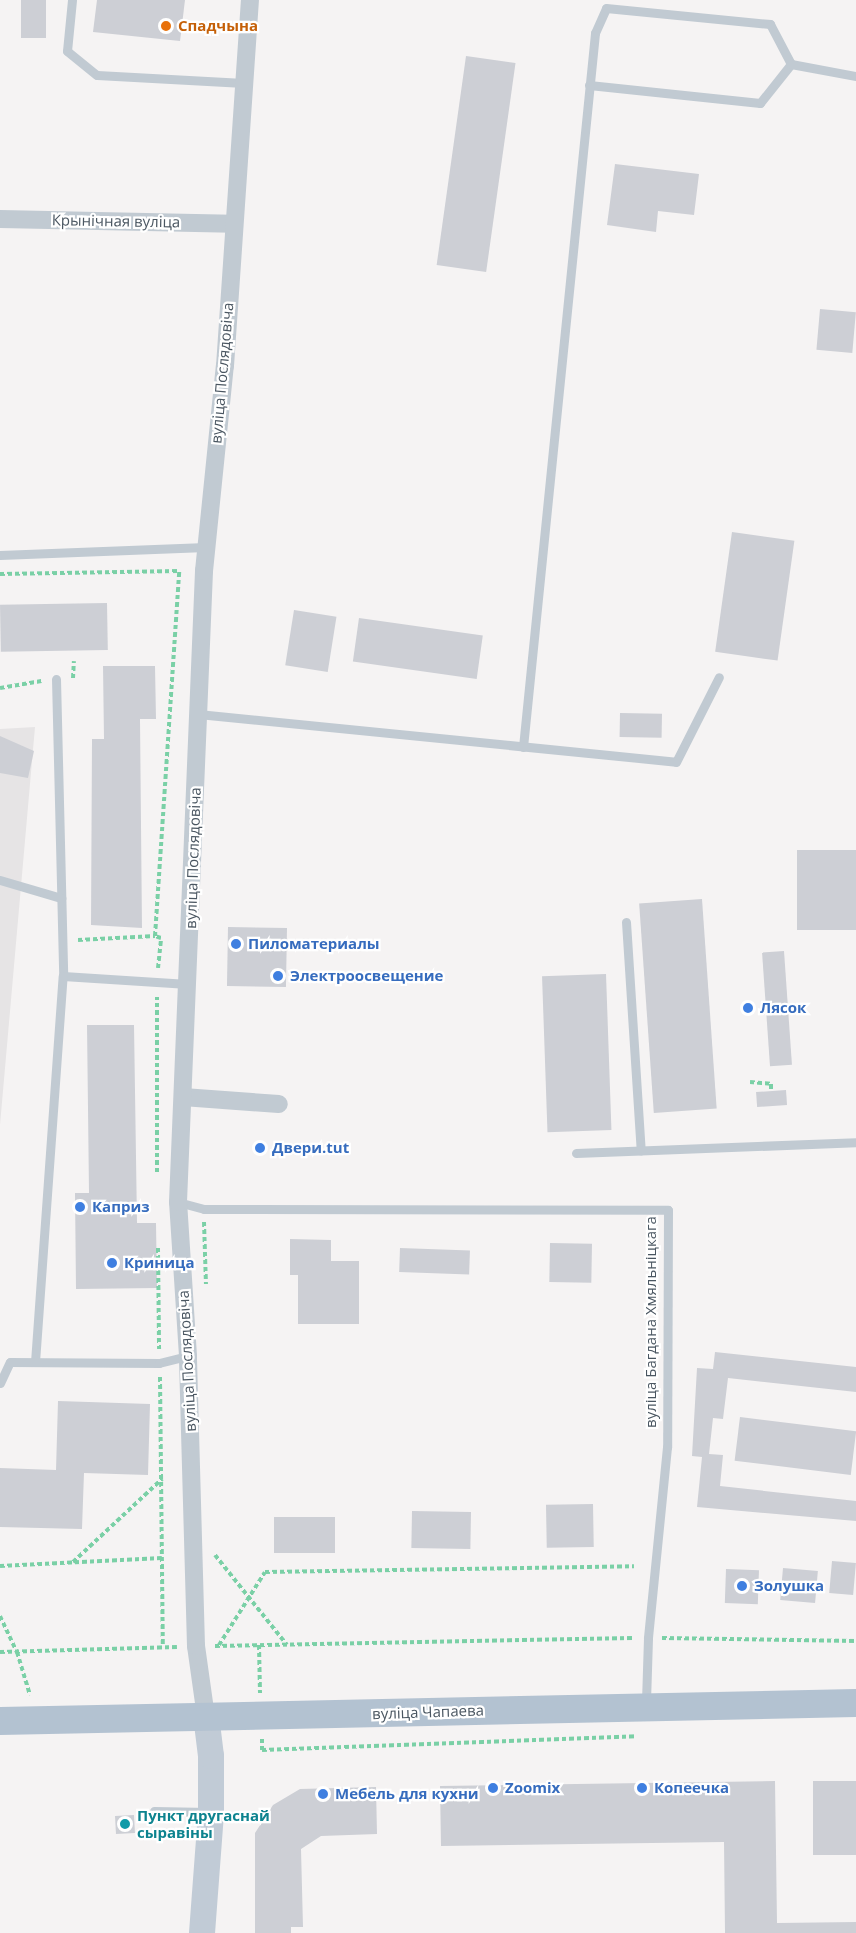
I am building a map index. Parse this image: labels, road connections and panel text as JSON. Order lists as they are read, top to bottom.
{
  "streets": {
    "main road": ["вуліца Чапаева"],
    "street": ["Крынічная вуліца", "вуліца Послядовіча"],
    "lane": ["вуліца Багдана Хмяльніцкага"]
  },
  "crossings": [
    ["Крынічная вуліца", "вуліца Послядовіча"],
    ["вуліца Послядовіча", "вуліца Багдана Хмяльніцкага"],
    ["вуліца Послядовіча", "вуліца Чапаева"],
    ["вуліца Багдана Хмяльніцкага", "вуліца Чапаева"]
  ],
  "places": [
    "Спадчына",
    "Пиломатериалы",
    "Электроосвещение",
    "Лясок",
    "Двери.tut",
    "Каприз",
    "Криница",
    "Золушка",
    "Zoomix",
    "Копеечка",
    "Мебель для кухни",
    "Пункт другаснай сыравіны"
  ]
}
